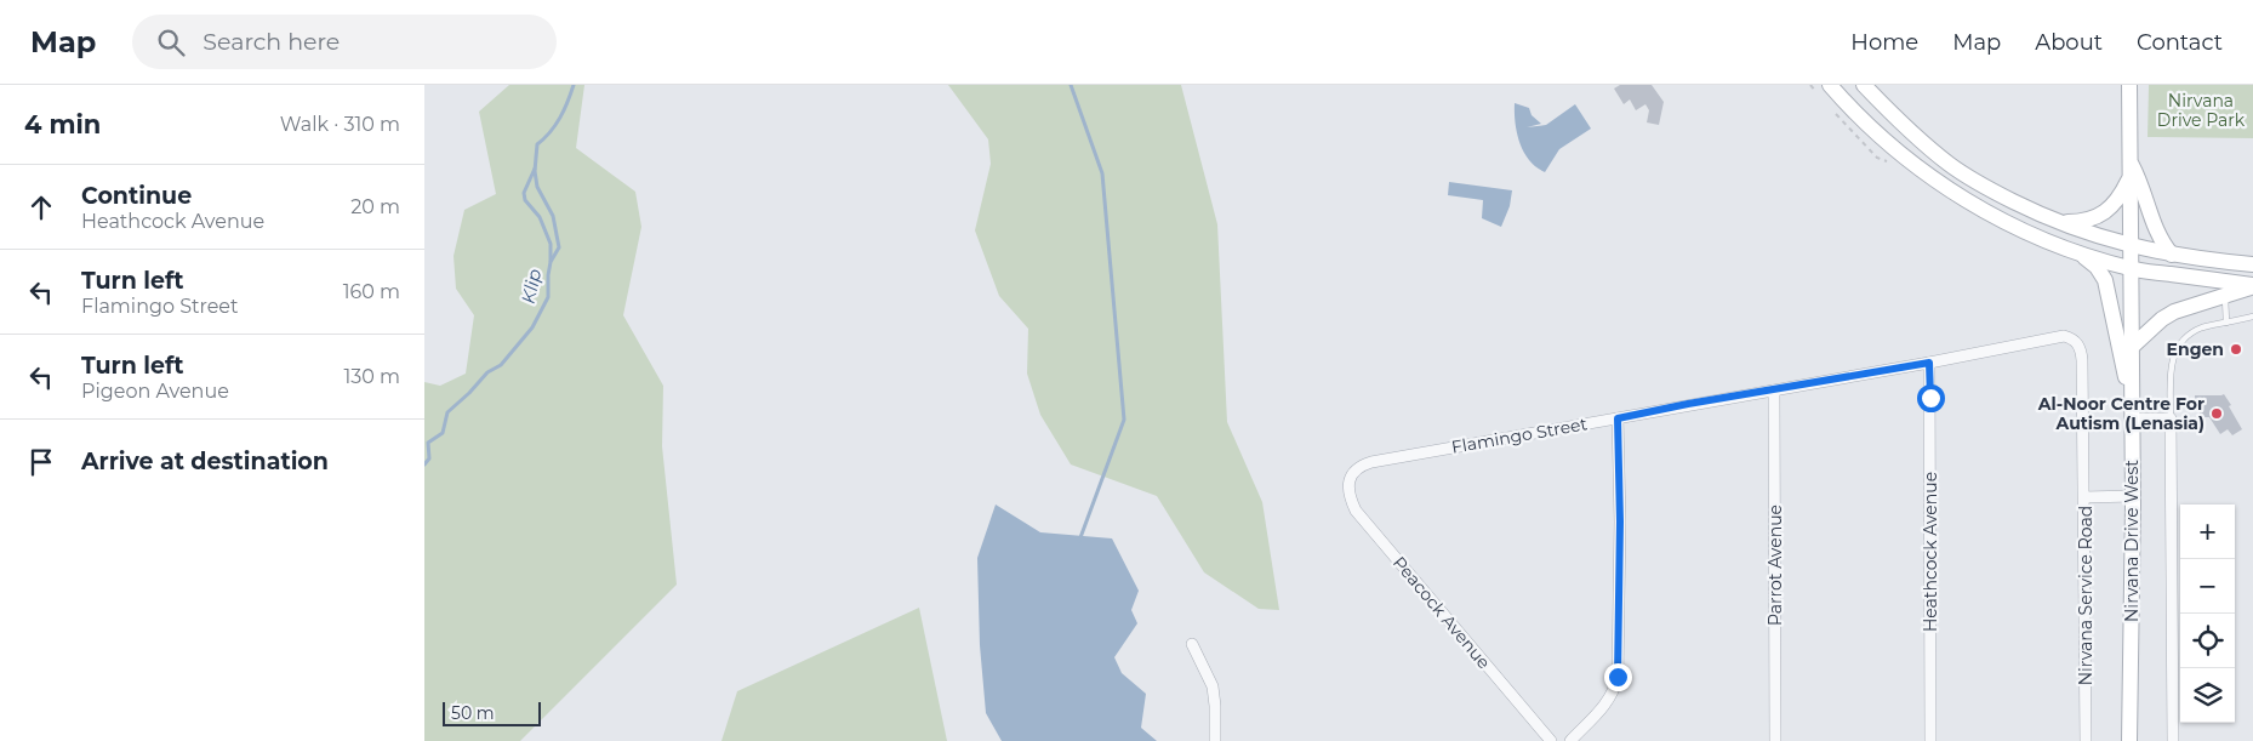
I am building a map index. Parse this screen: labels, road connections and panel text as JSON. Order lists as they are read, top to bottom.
{
  "streets": {
    "main road": ["Nirvana Drive West"],
    "street": [
      "Flamingo Street",
      "Heathcock Avenue",
      "Parrot Avenue",
      "Nirvana Service Road",
      "Peacock Avenue"
    ]
  },
  "crossings": [
    ["Flamingo Street", "Heathcock Avenue"],
    ["Flamingo Street", "Parrot Avenue"],
    ["Flamingo Street", "Nirvana Service Road"],
    ["Flamingo Street", "Peacock Avenue"],
    ["Nirvana Drive West", "Nirvana Service Road"]
  ],
  "water": ["Klip"],
  "parks": ["Nirvana Drive Park"],
  "places": ["Engen", "Al-Noor Centre For Autism (Lenasia)"],
  "scale_bar": "50 m",
  "page": {
    "header": "Map",
    "search": "Search here",
    "nav": [
      "Home",
      "Map",
      "About",
      "Contact"
    ],
    "heading": ["4 min", "Walk · 310 m"],
    "list": [
      ["Continue", "Heathcock Avenue", "20 m"],
      ["Turn left", "Flamingo Street", "160 m"],
      ["Turn left", "Pigeon Avenue", "130 m"],
      "Arrive at destination"
    ],
    "map_buttons": ["+", "−"],
    "scale": "50 m"
  }
}
